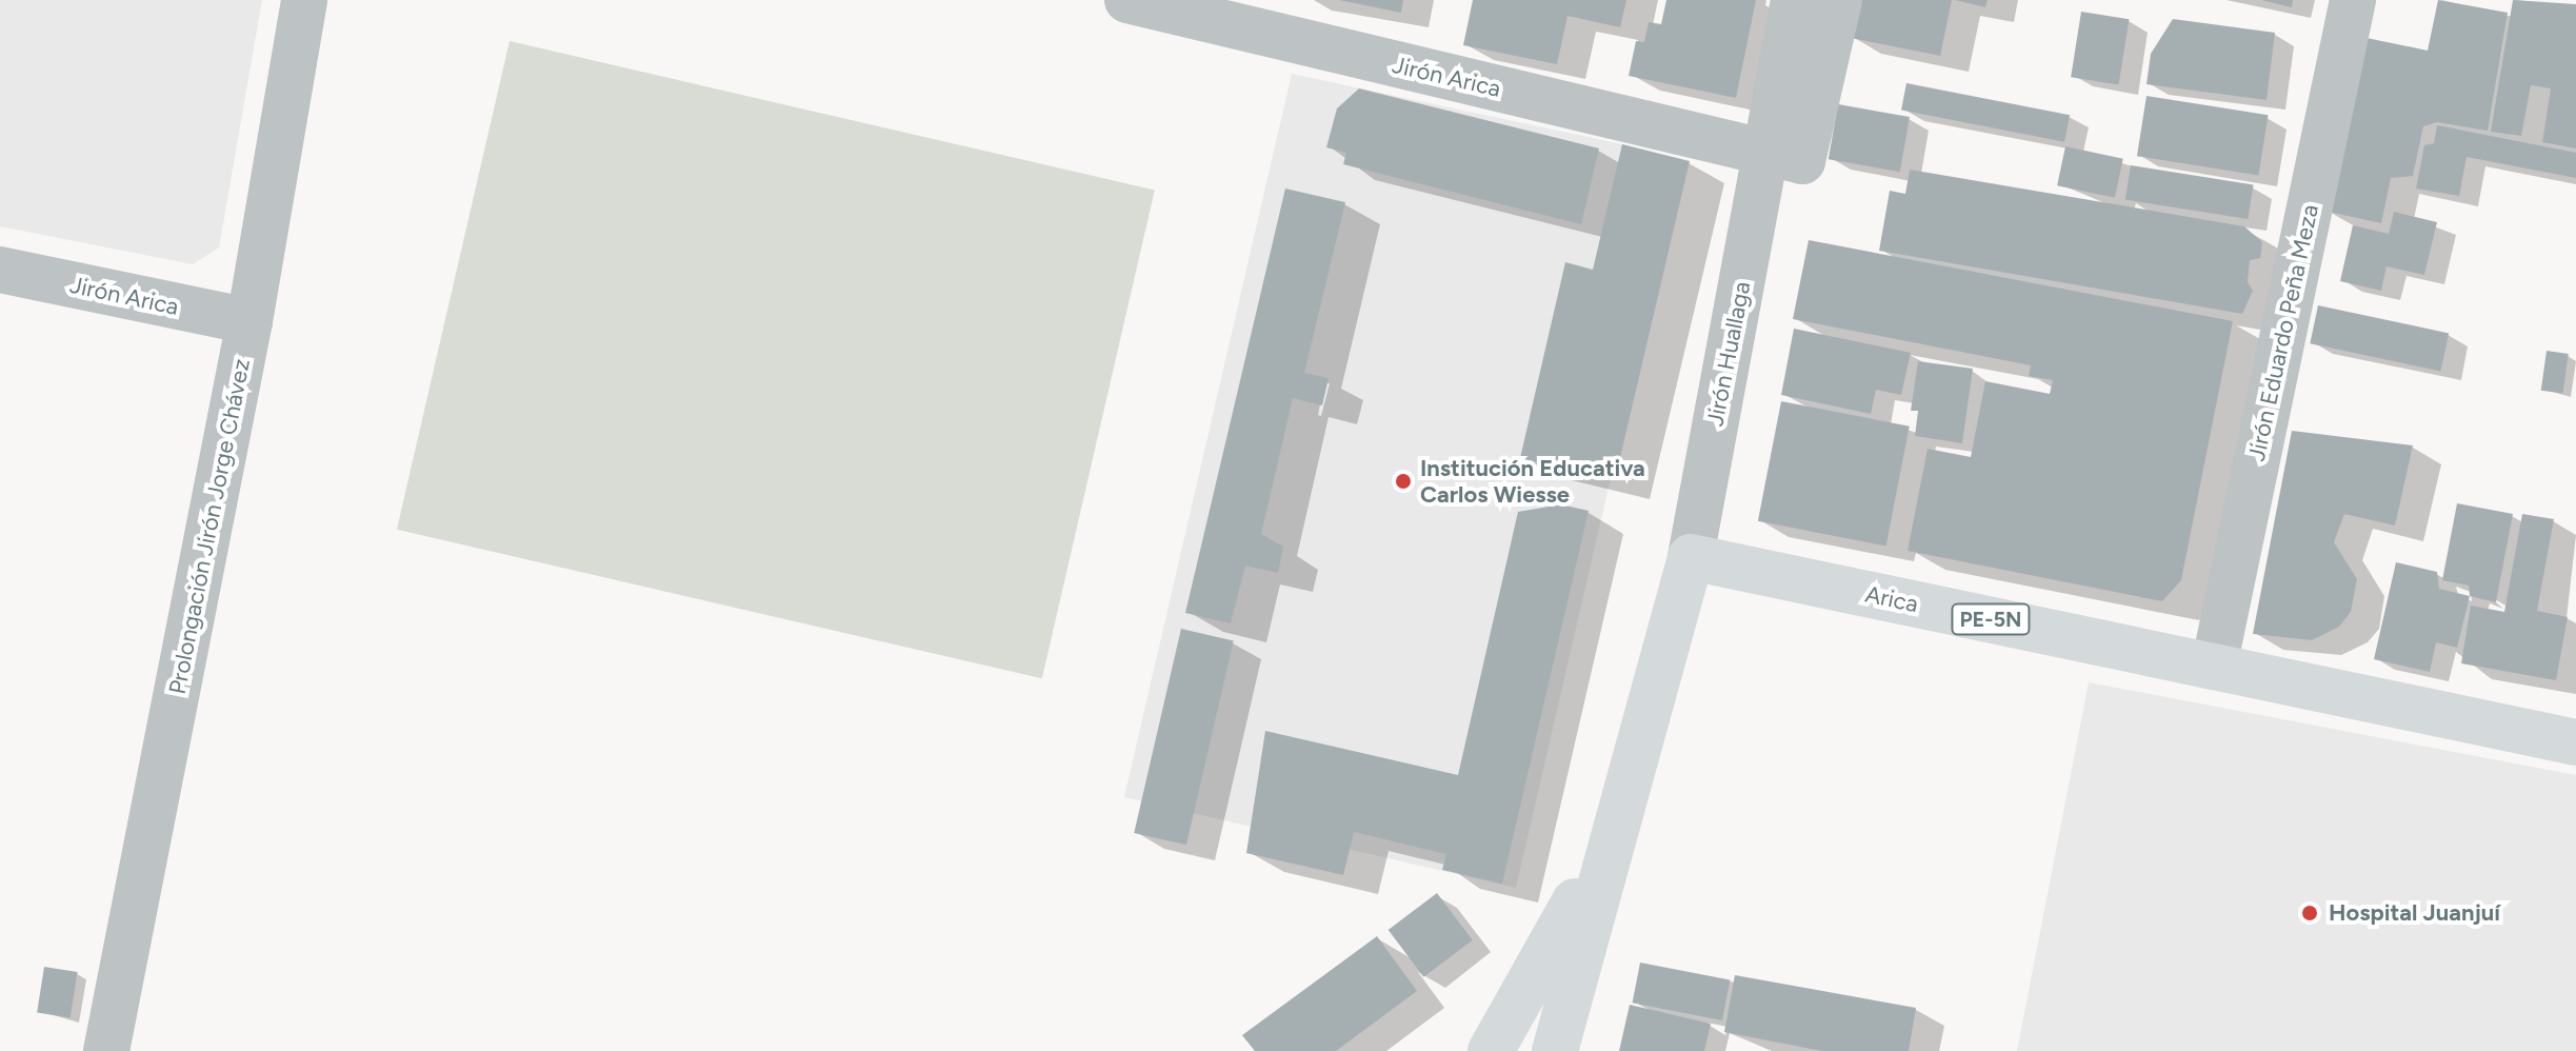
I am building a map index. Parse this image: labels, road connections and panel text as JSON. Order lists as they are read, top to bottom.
{
  "streets": {
    "highway": ["Arica", "PE-5N"],
    "street": [
      "Jirón Arica",
      "Jirón Eduardo Peña Meza",
      "Jirón Huallaga",
      "Prolongación Jirón Jorge Chávez"
    ]
  },
  "crossings": [
    ["Jirón Arica", "Jirón Huallaga"],
    ["Jirón Arica", "Prolongación Jirón Jorge Chávez"],
    ["Jirón Eduardo Peña Meza", "Arica"],
    ["Jirón Huallaga", "Arica"]
  ],
  "places": ["Institución Educativa Carlos Wiesse", "Hospital Juanjuí"]
}
